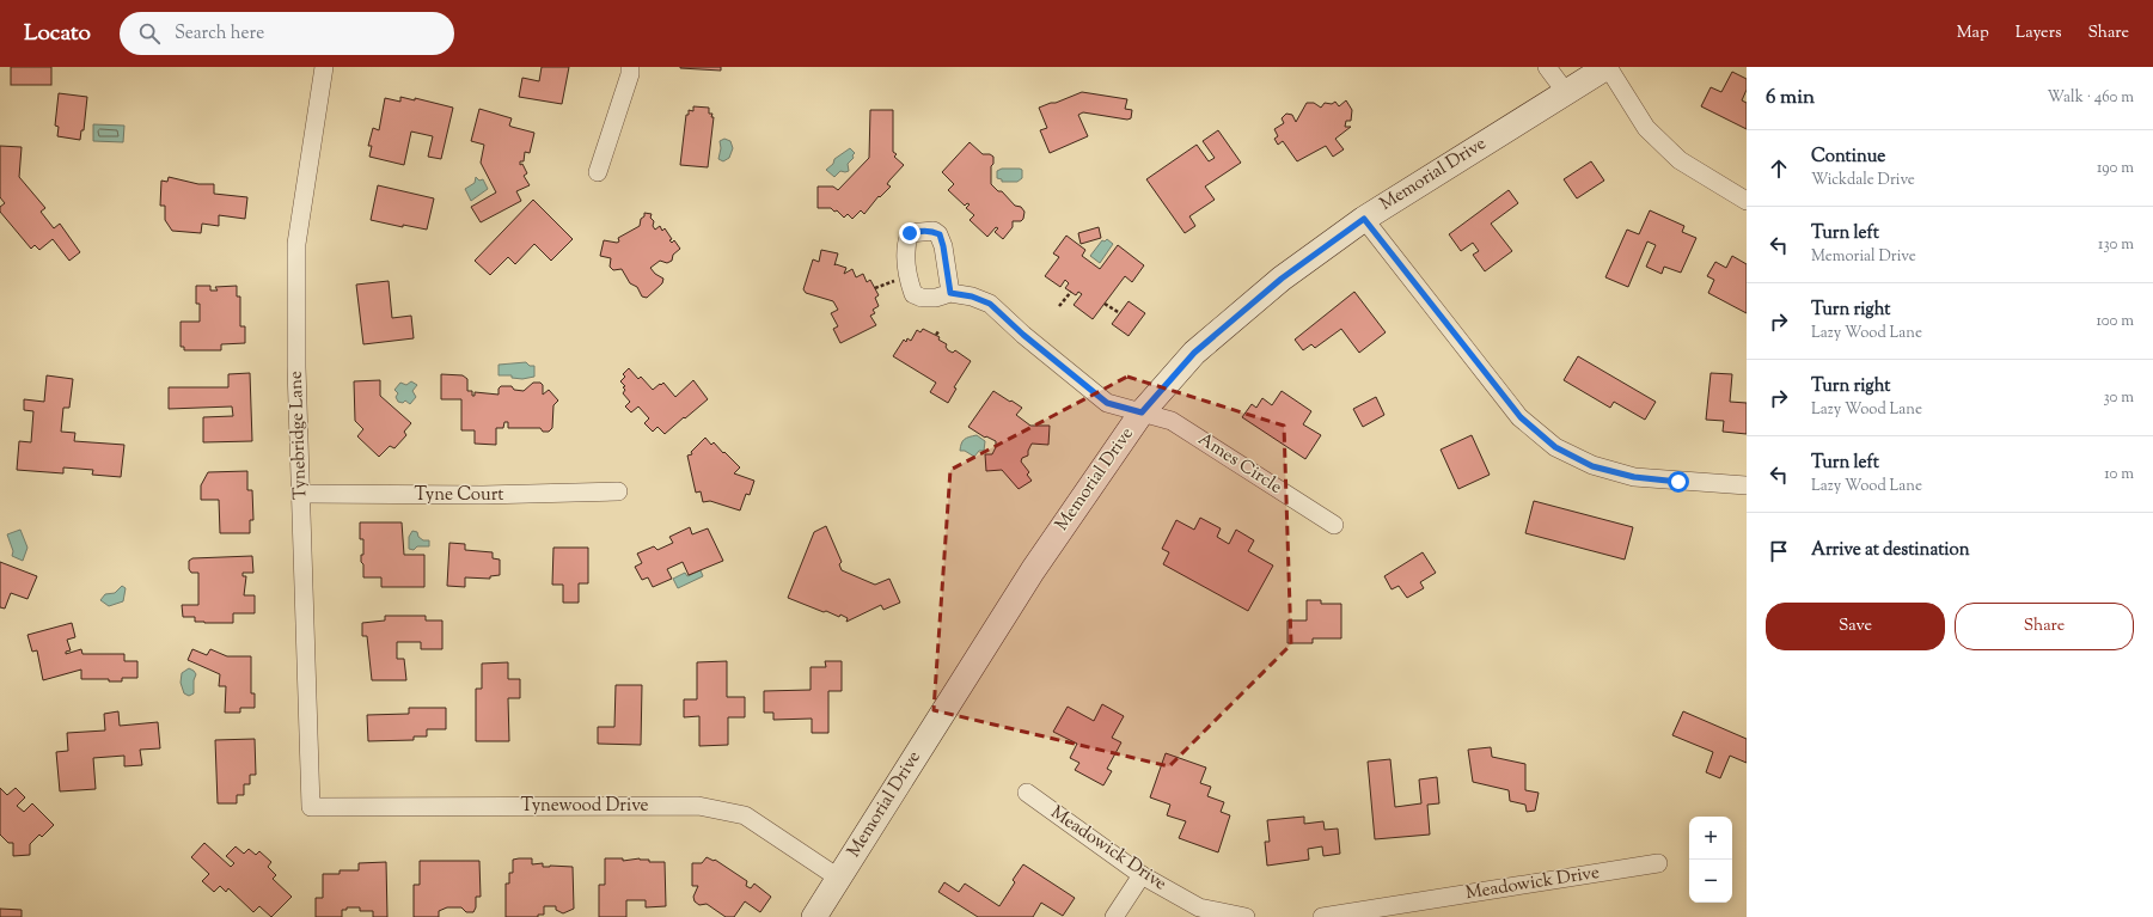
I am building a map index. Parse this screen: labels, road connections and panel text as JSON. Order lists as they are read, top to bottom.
{
  "streets": {
    "street": [
      "Memorial Drive",
      "Tynebridge Lane",
      "Ames Circle",
      "Tyne Court",
      "Tynewood Drive",
      "Meadowick Drive"
    ]
  },
  "crossings": [
    ["Memorial Drive", "Ames Circle"],
    ["Memorial Drive", "Tynewood Drive"],
    ["Tynebridge Lane", "Tyne Court"],
    ["Tynebridge Lane", "Tynewood Drive"]
  ],
  "page": {
    "header": "Locato",
    "search": "Search here",
    "nav": ["Map", "Layers", "Share"],
    "heading": ["6 min", "Walk · 460 m"],
    "list": [
      ["Continue", "Wickdale Drive", "190 m"],
      ["Turn left", "Memorial Drive", "130 m"],
      ["Turn right", "Lazy Wood Lane", "100 m"],
      ["Turn right", "Lazy Wood Lane", "30 m"],
      ["Turn left", "Lazy Wood Lane", "10 m"],
      "Arrive at destination"
    ],
    "buttons": ["Save", "Share"],
    "map_buttons": ["+", "−"]
  }
}
